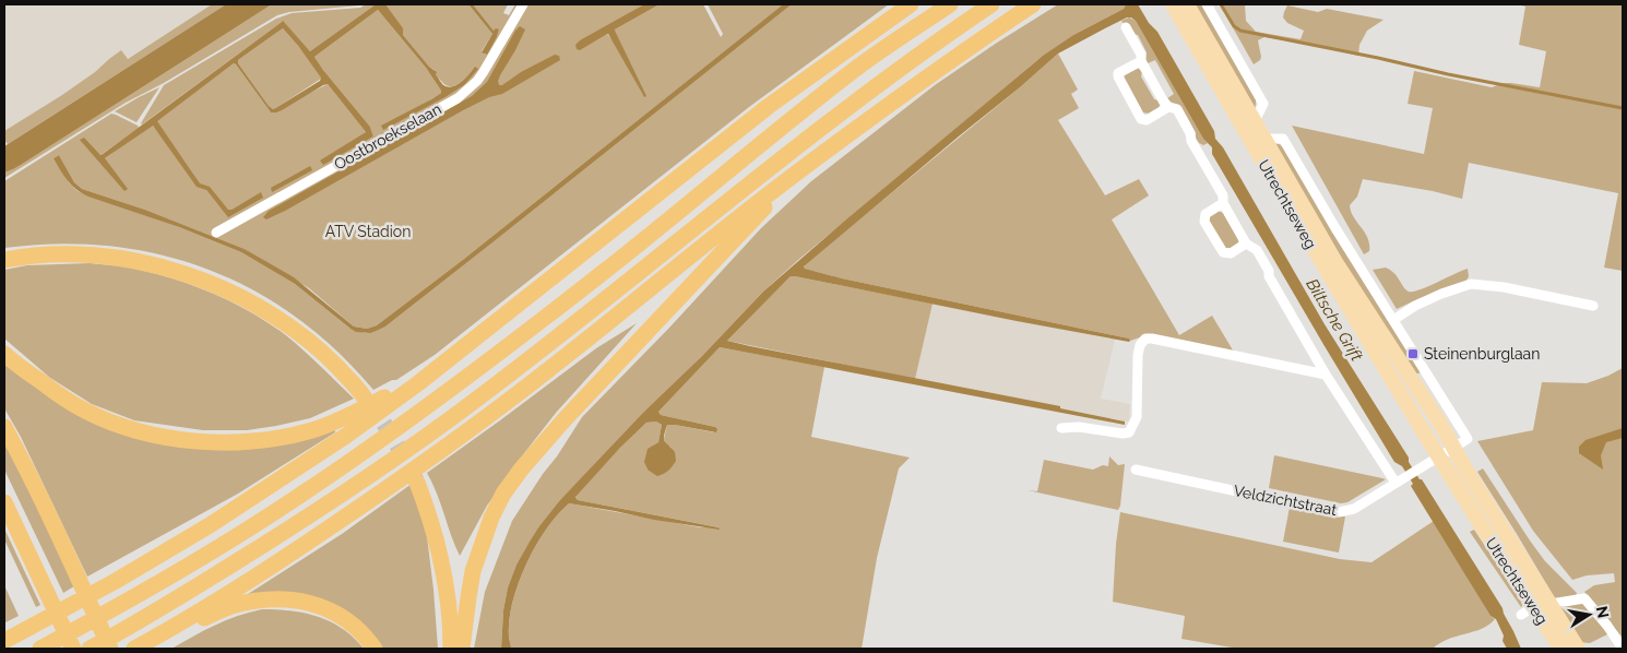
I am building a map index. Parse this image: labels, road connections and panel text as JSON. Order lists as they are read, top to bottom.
{
  "streets": {
    "main road": ["Utrechtseweg"],
    "street": ["Oostbroekselaan", "Veldzichtstraat"]
  },
  "crossings": [
    ["Utrechtseweg", "Veldzichtstraat"]
  ],
  "water": ["Biltsche Grift"],
  "parks": ["ATV Stadion"],
  "places": {
    "transit": ["Steinenburglaan"]
  },
  "north": "right"
}
